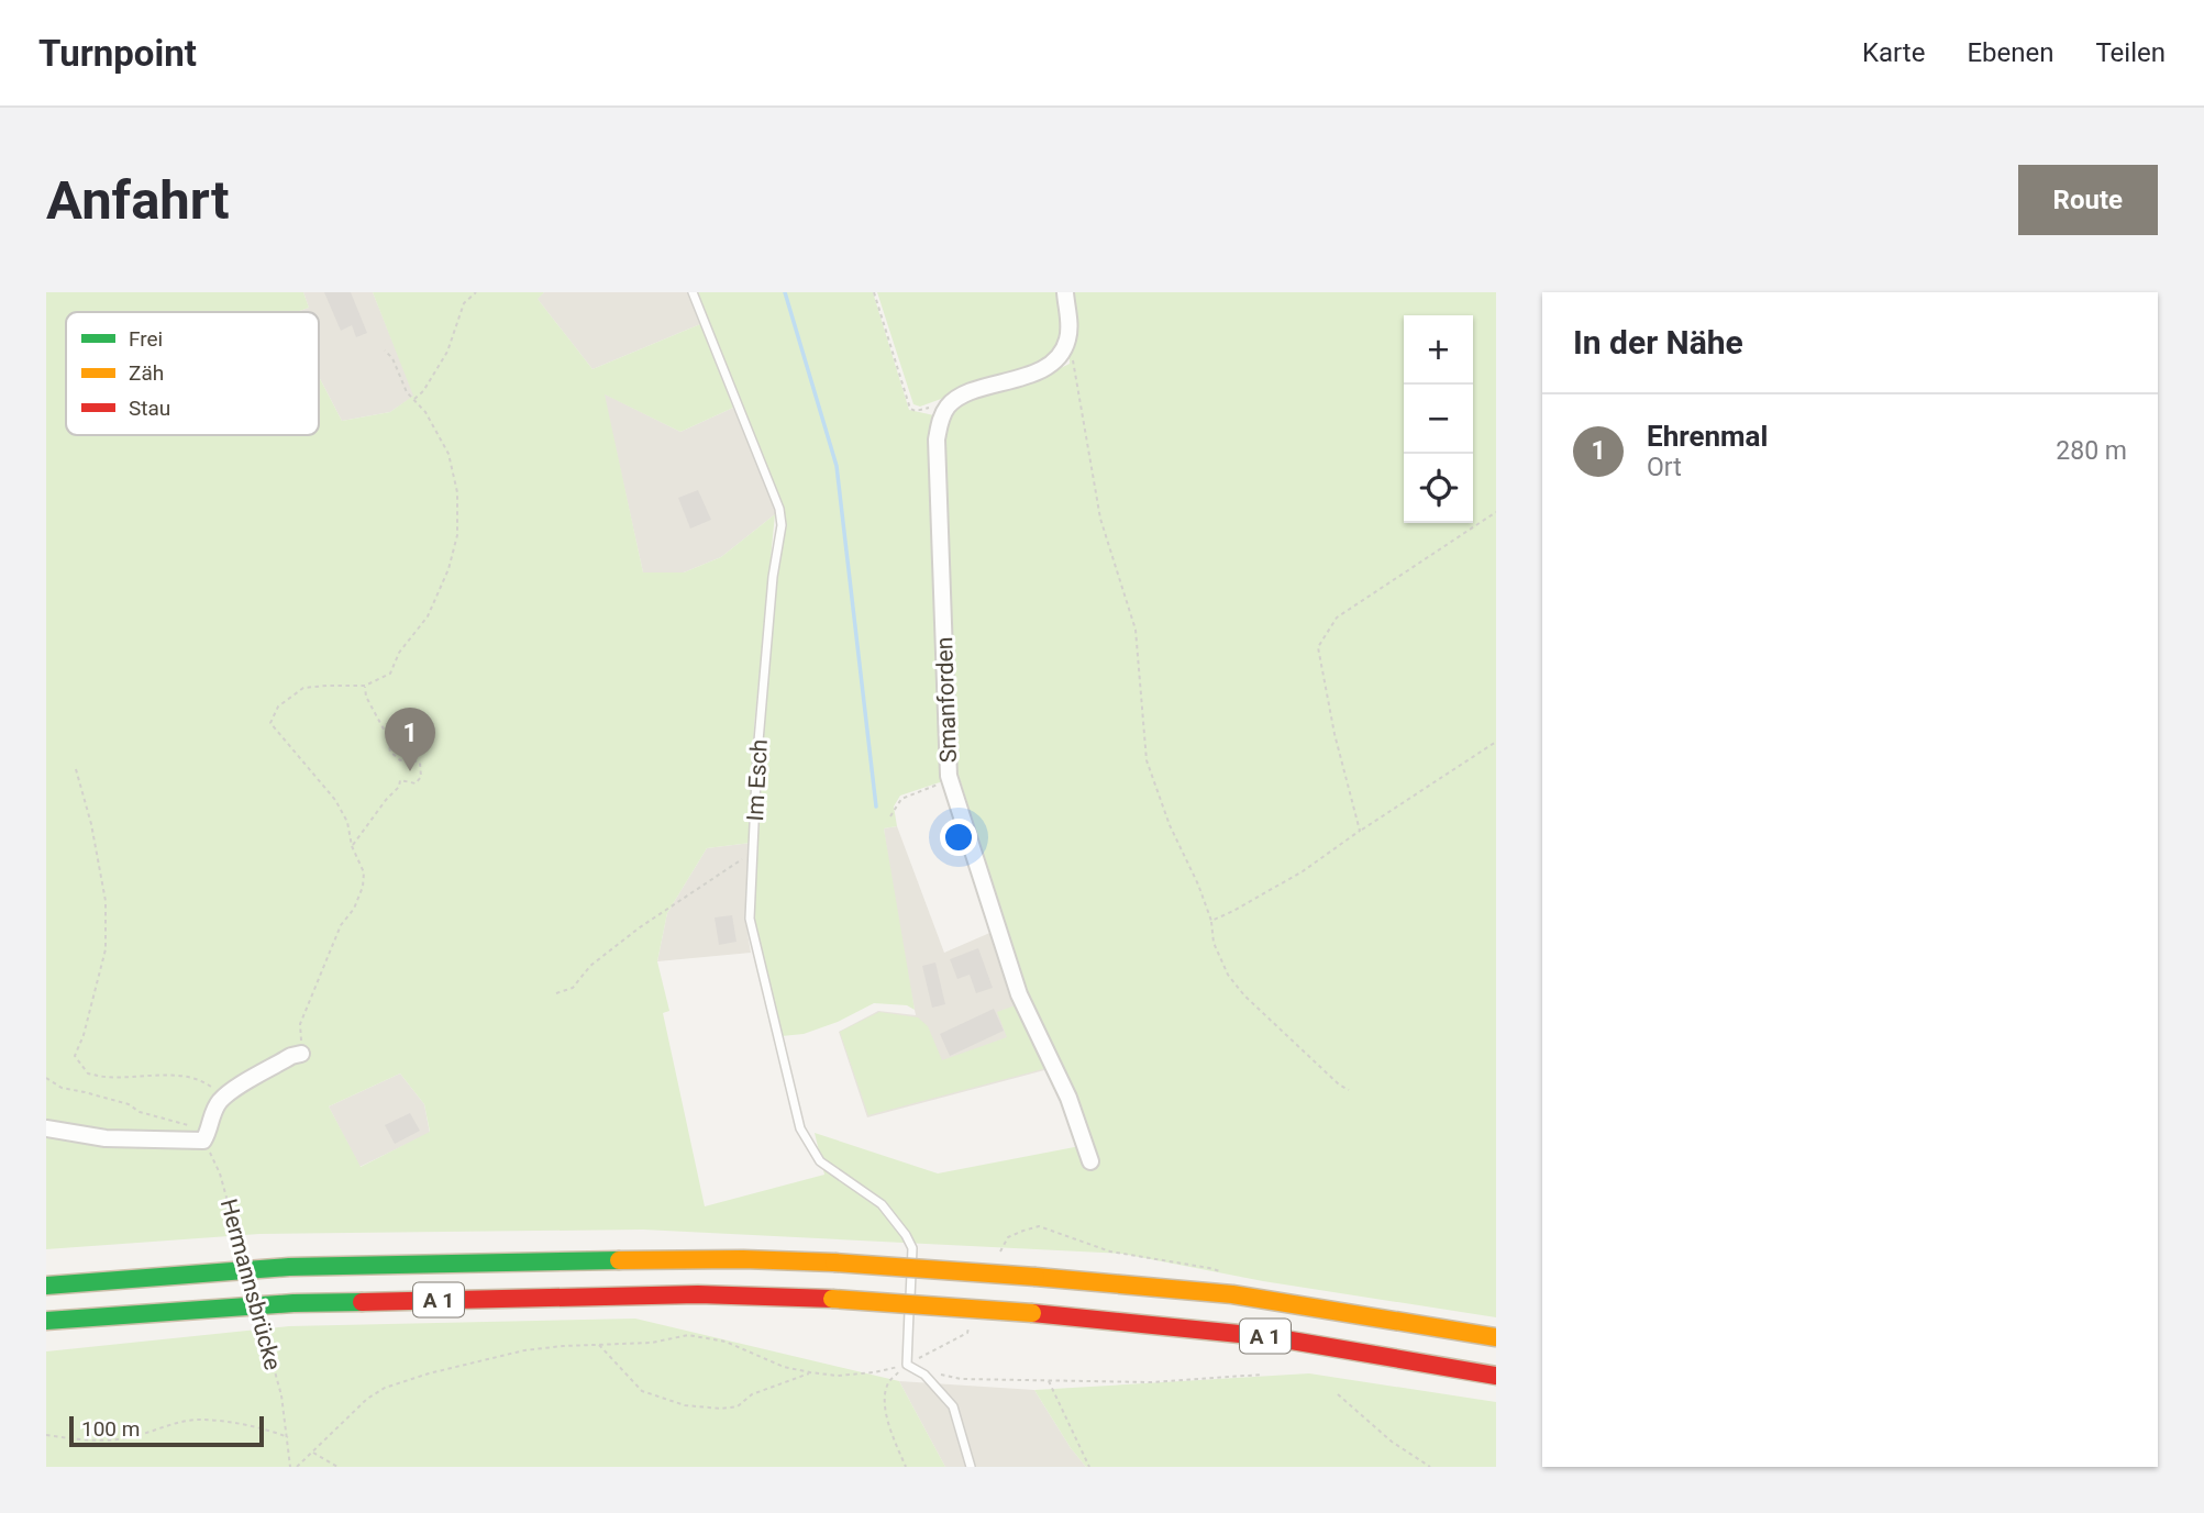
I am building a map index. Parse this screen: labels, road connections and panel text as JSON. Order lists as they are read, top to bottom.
{
  "streets": {
    "highway": ["A 1"],
    "street": ["Smanforden"],
    "lane": ["Im Esch"],
    "path": ["Hermannsbrücke"]
  },
  "legend": ["Frei", "Zäh", "Stau"],
  "scale_bar": "100 m",
  "page": {
    "header": "Turnpoint",
    "nav": ["Karte", "Ebenen", "Teilen"],
    "buttons": "Route",
    "title": "Anfahrt",
    "heading": "In der Nähe",
    "map_buttons": ["+", "−"],
    "list": [
      {
        "mark": "1",
        "name": "Ehrenmal",
        "note": "Ort",
        "value": "280 m"
      }
    ],
    "pins": "1",
    "scale": "100 m"
  }
}
